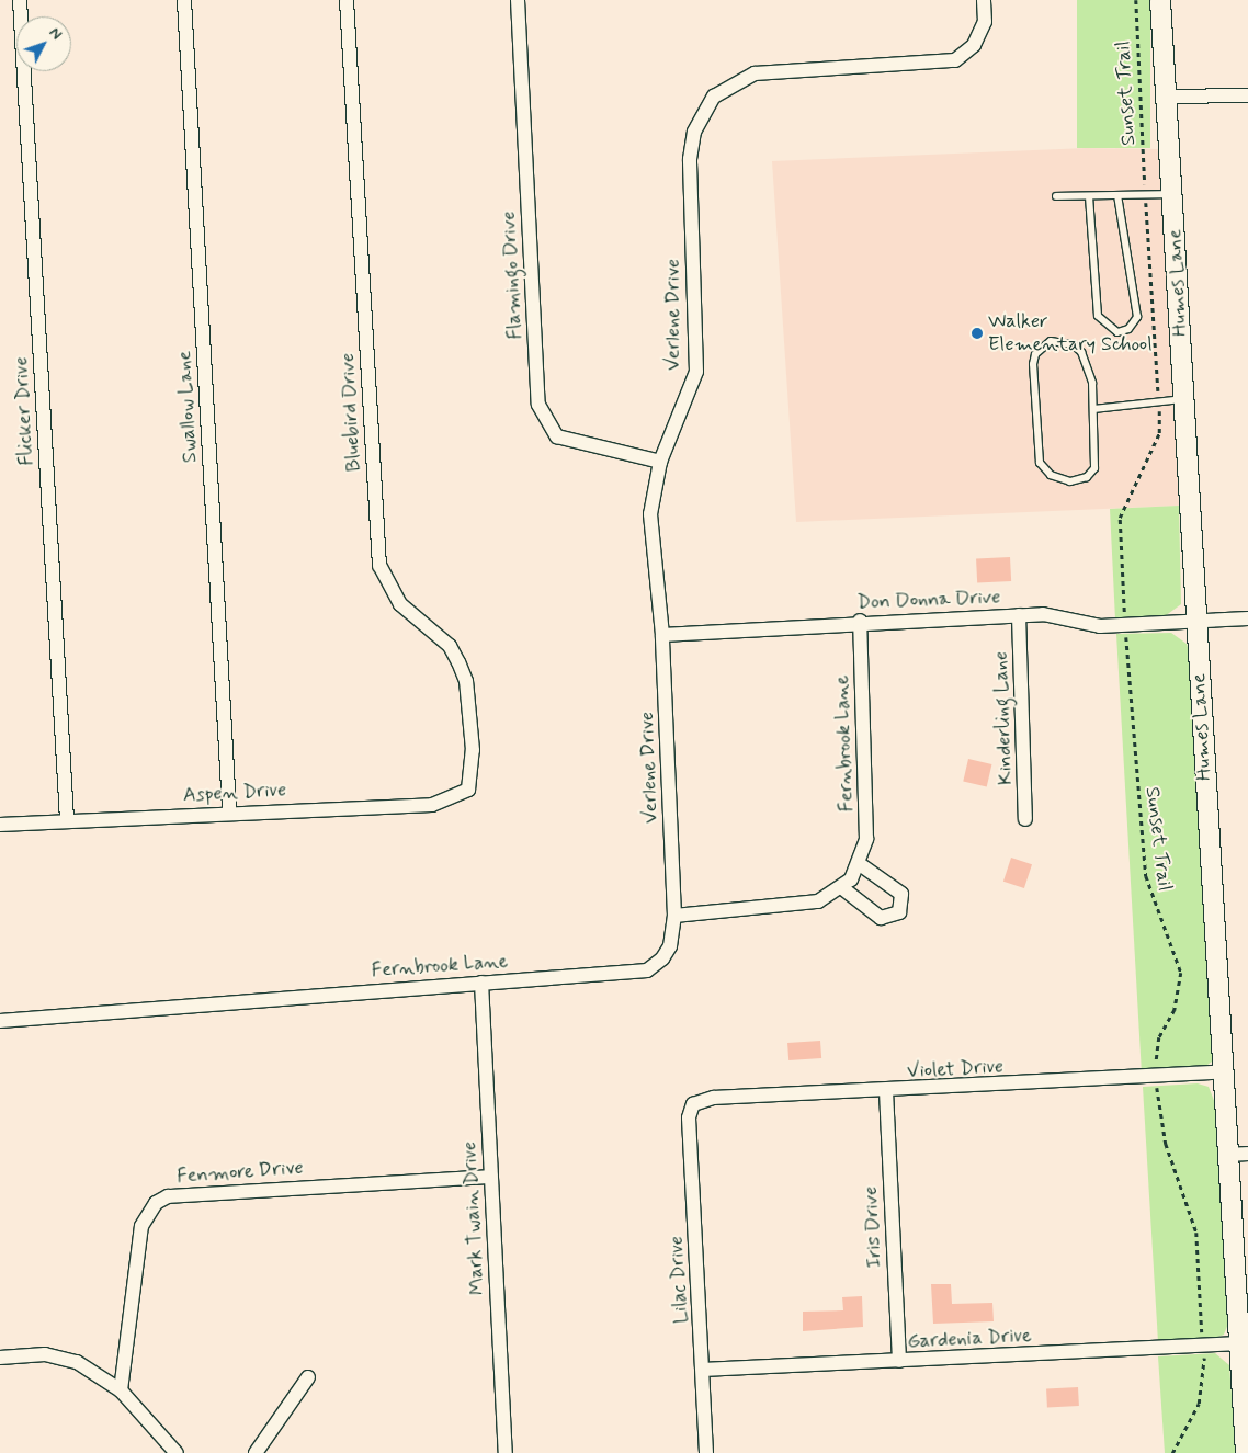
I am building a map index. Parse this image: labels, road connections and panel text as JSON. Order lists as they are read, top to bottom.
{
  "streets": {
    "street": [
      "Flamingo Drive",
      "Humes Lane",
      "Verlene Drive",
      "Swallow Lane",
      "Flicker Drive",
      "Bluebird Drive",
      "Don Donna Drive",
      "Kinderling Lane",
      "Fernbrook Lane",
      "Aspen Drive",
      "Violet Drive",
      "Fenmore Drive",
      "Mark Twain Drive",
      "Iris Drive",
      "Lilac Drive",
      "Gardenia Drive"
    ],
    "path": ["Sunset Trail"]
  },
  "crossings": [
    ["Flamingo Drive", "Verlene Drive"],
    ["Humes Lane", "Don Donna Drive"],
    ["Humes Lane", "Violet Drive"],
    ["Humes Lane", "Gardenia Drive"],
    ["Verlene Drive", "Don Donna Drive"],
    ["Verlene Drive", "Fernbrook Lane"],
    ["Swallow Lane", "Aspen Drive"],
    ["Flicker Drive", "Aspen Drive"],
    ["Bluebird Drive", "Aspen Drive"],
    ["Don Donna Drive", "Kinderling Lane"],
    ["Don Donna Drive", "Fernbrook Lane"],
    ["Fernbrook Lane", "Mark Twain Drive"],
    ["Violet Drive", "Iris Drive"],
    ["Violet Drive", "Lilac Drive"],
    ["Fenmore Drive", "Mark Twain Drive"],
    ["Iris Drive", "Gardenia Drive"],
    ["Lilac Drive", "Gardenia Drive"]
  ],
  "places": ["Walker Elementary School"],
  "north": "top right"
}
